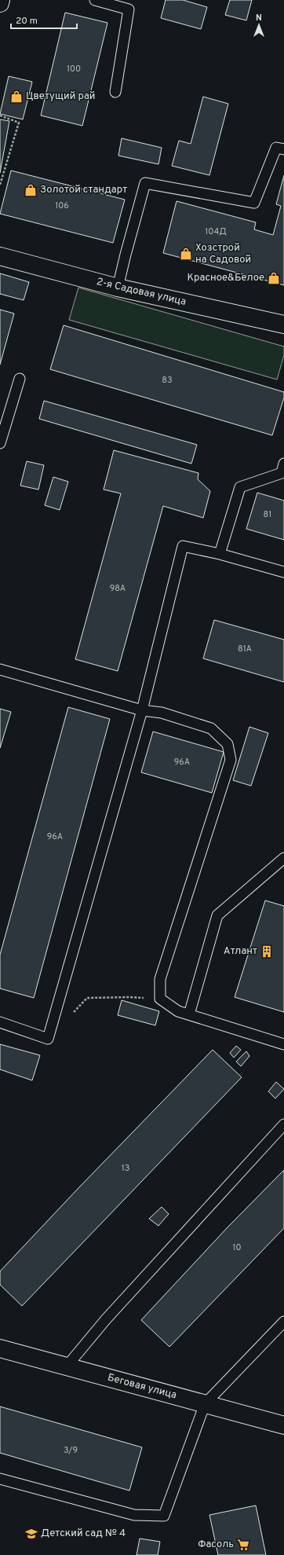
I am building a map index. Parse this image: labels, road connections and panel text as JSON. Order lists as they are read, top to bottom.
{
  "streets": {
    "main road": ["2-я Садовая улица", "Беговая улица"]
  },
  "places": {
    "shop": [
      "Цветущий рай",
      "Золотой стандарт",
      "Хозстрой на Садовой",
      "Красное&Белое"
    ],
    "building": ["Атлант"],
    "school or university": ["Детский сад № 4"],
    "supermarket": ["Фасоль"]
  },
  "house_numbers": [
    "100",
    "106",
    "104Д",
    "83",
    "81",
    "98А",
    "81А",
    "96А",
    "96А",
    "13",
    "10",
    "3/9"
  ],
  "scale_bar": "20 m",
  "north": "top"
}
